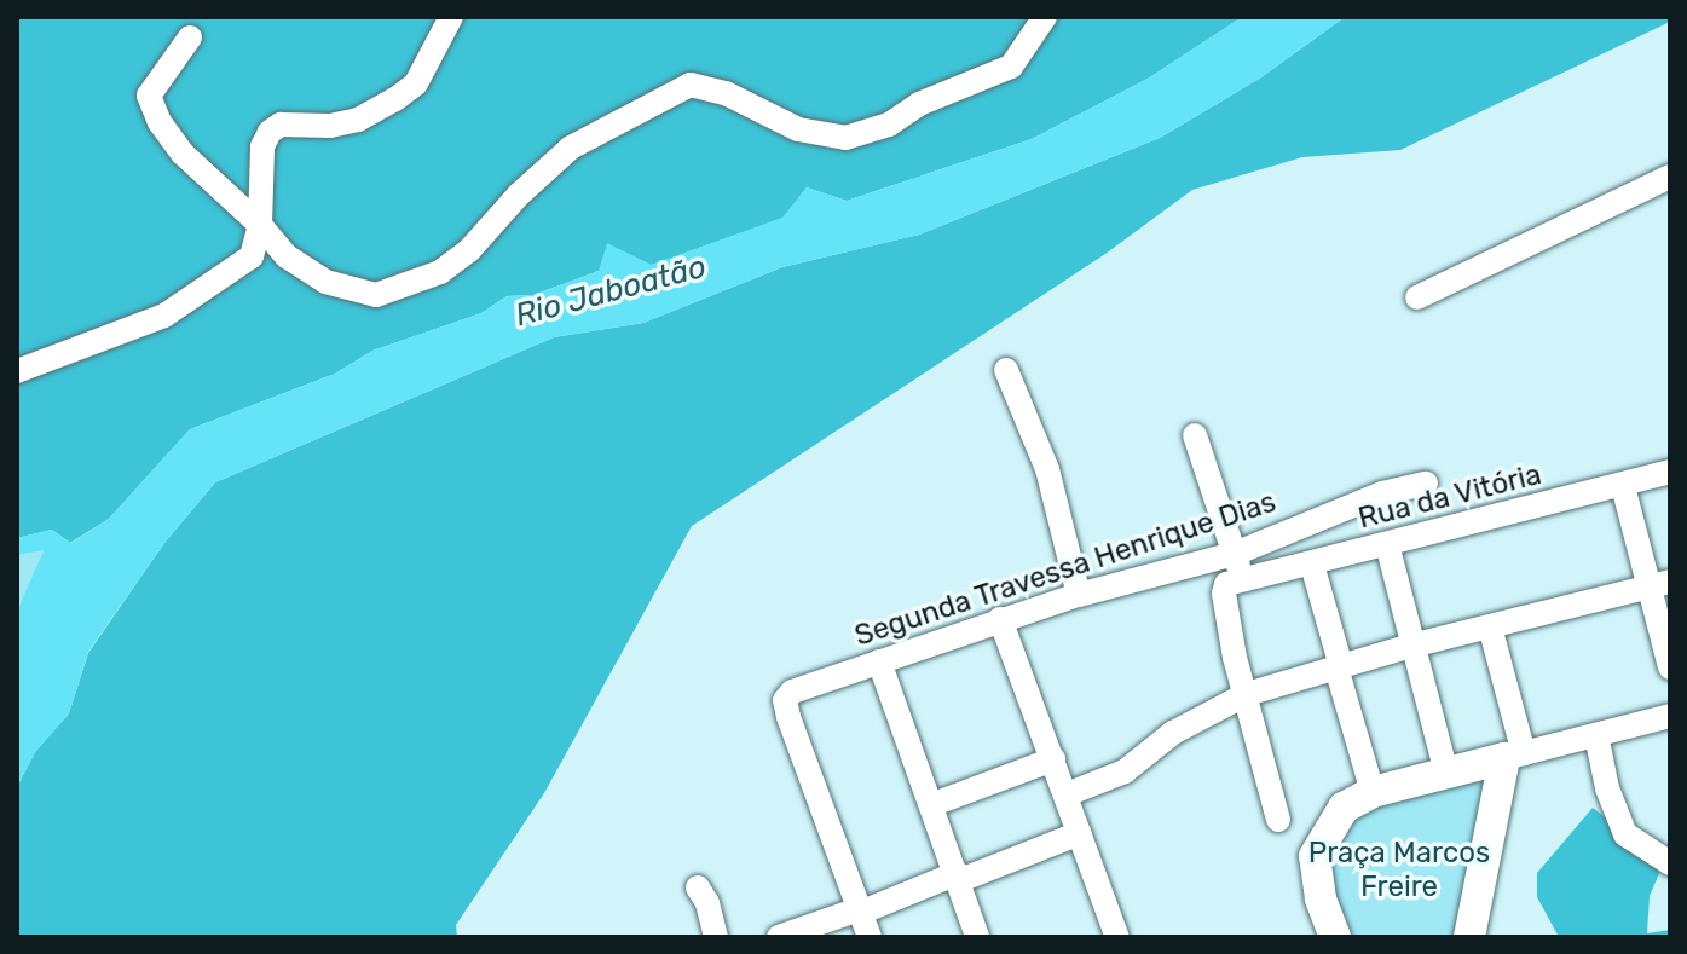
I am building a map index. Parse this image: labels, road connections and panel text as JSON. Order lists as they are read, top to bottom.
{
  "streets": {
    "street": ["Rua da Vitória", "Segunda Travessa Henrique Dias"]
  },
  "water": ["Rio Jaboatão"],
  "parks": ["Praça Marcos Freire"]
}
